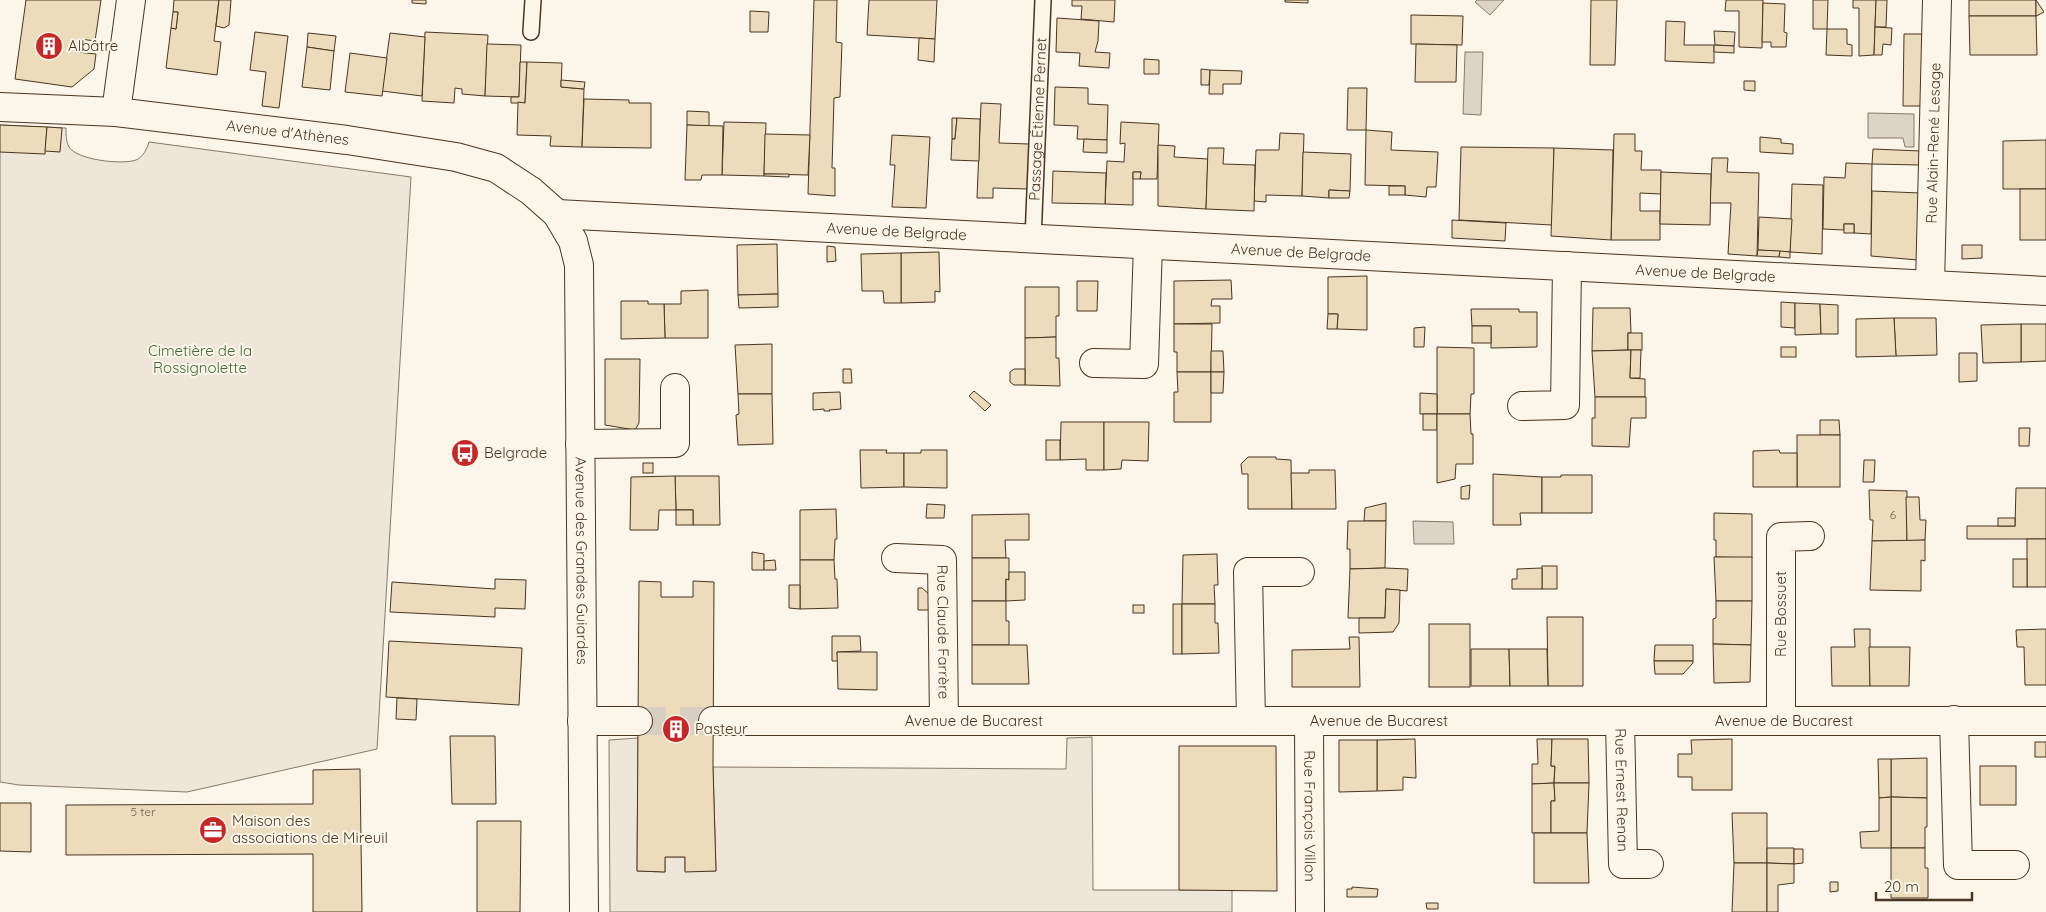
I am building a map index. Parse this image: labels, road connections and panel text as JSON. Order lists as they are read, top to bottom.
{
  "streets": {
    "street": [
      "Avenue d'Athènes",
      "Rue Alain-René Lesage",
      "Avenue de Belgrade",
      "Avenue des Grandes Guiardes",
      "Rue Bossuet",
      "Rue Claude Farrère",
      "Avenue de Bucarest",
      "Rue Ernest Renan",
      "Rue François Villon"
    ],
    "lane": ["Passage Étienne Pernet"]
  },
  "crossings": [
    ["Passage Étienne Pernet", "Avenue de Belgrade"],
    ["Avenue d'Athènes", "Avenue de Belgrade"],
    ["Avenue d'Athènes", "Avenue des Grandes Guiardes"],
    ["Rue Alain-René Lesage", "Avenue de Belgrade"],
    ["Avenue de Belgrade", "Avenue des Grandes Guiardes"],
    ["Rue Bossuet", "Avenue de Bucarest"],
    ["Rue Claude Farrère", "Avenue de Bucarest"],
    ["Avenue de Bucarest", "Rue Ernest Renan"],
    ["Avenue de Bucarest", "Rue François Villon"]
  ],
  "parks": ["Cimetière de la Rossignolette"],
  "places": {
    "building": ["Albâtre", "Pasteur"],
    "bus stop": ["Belgrade"],
    "office": ["Maison des associations de Mireuil"]
  },
  "house_numbers": ["6", "5 ter"],
  "scale_bar": "20 m"
}
